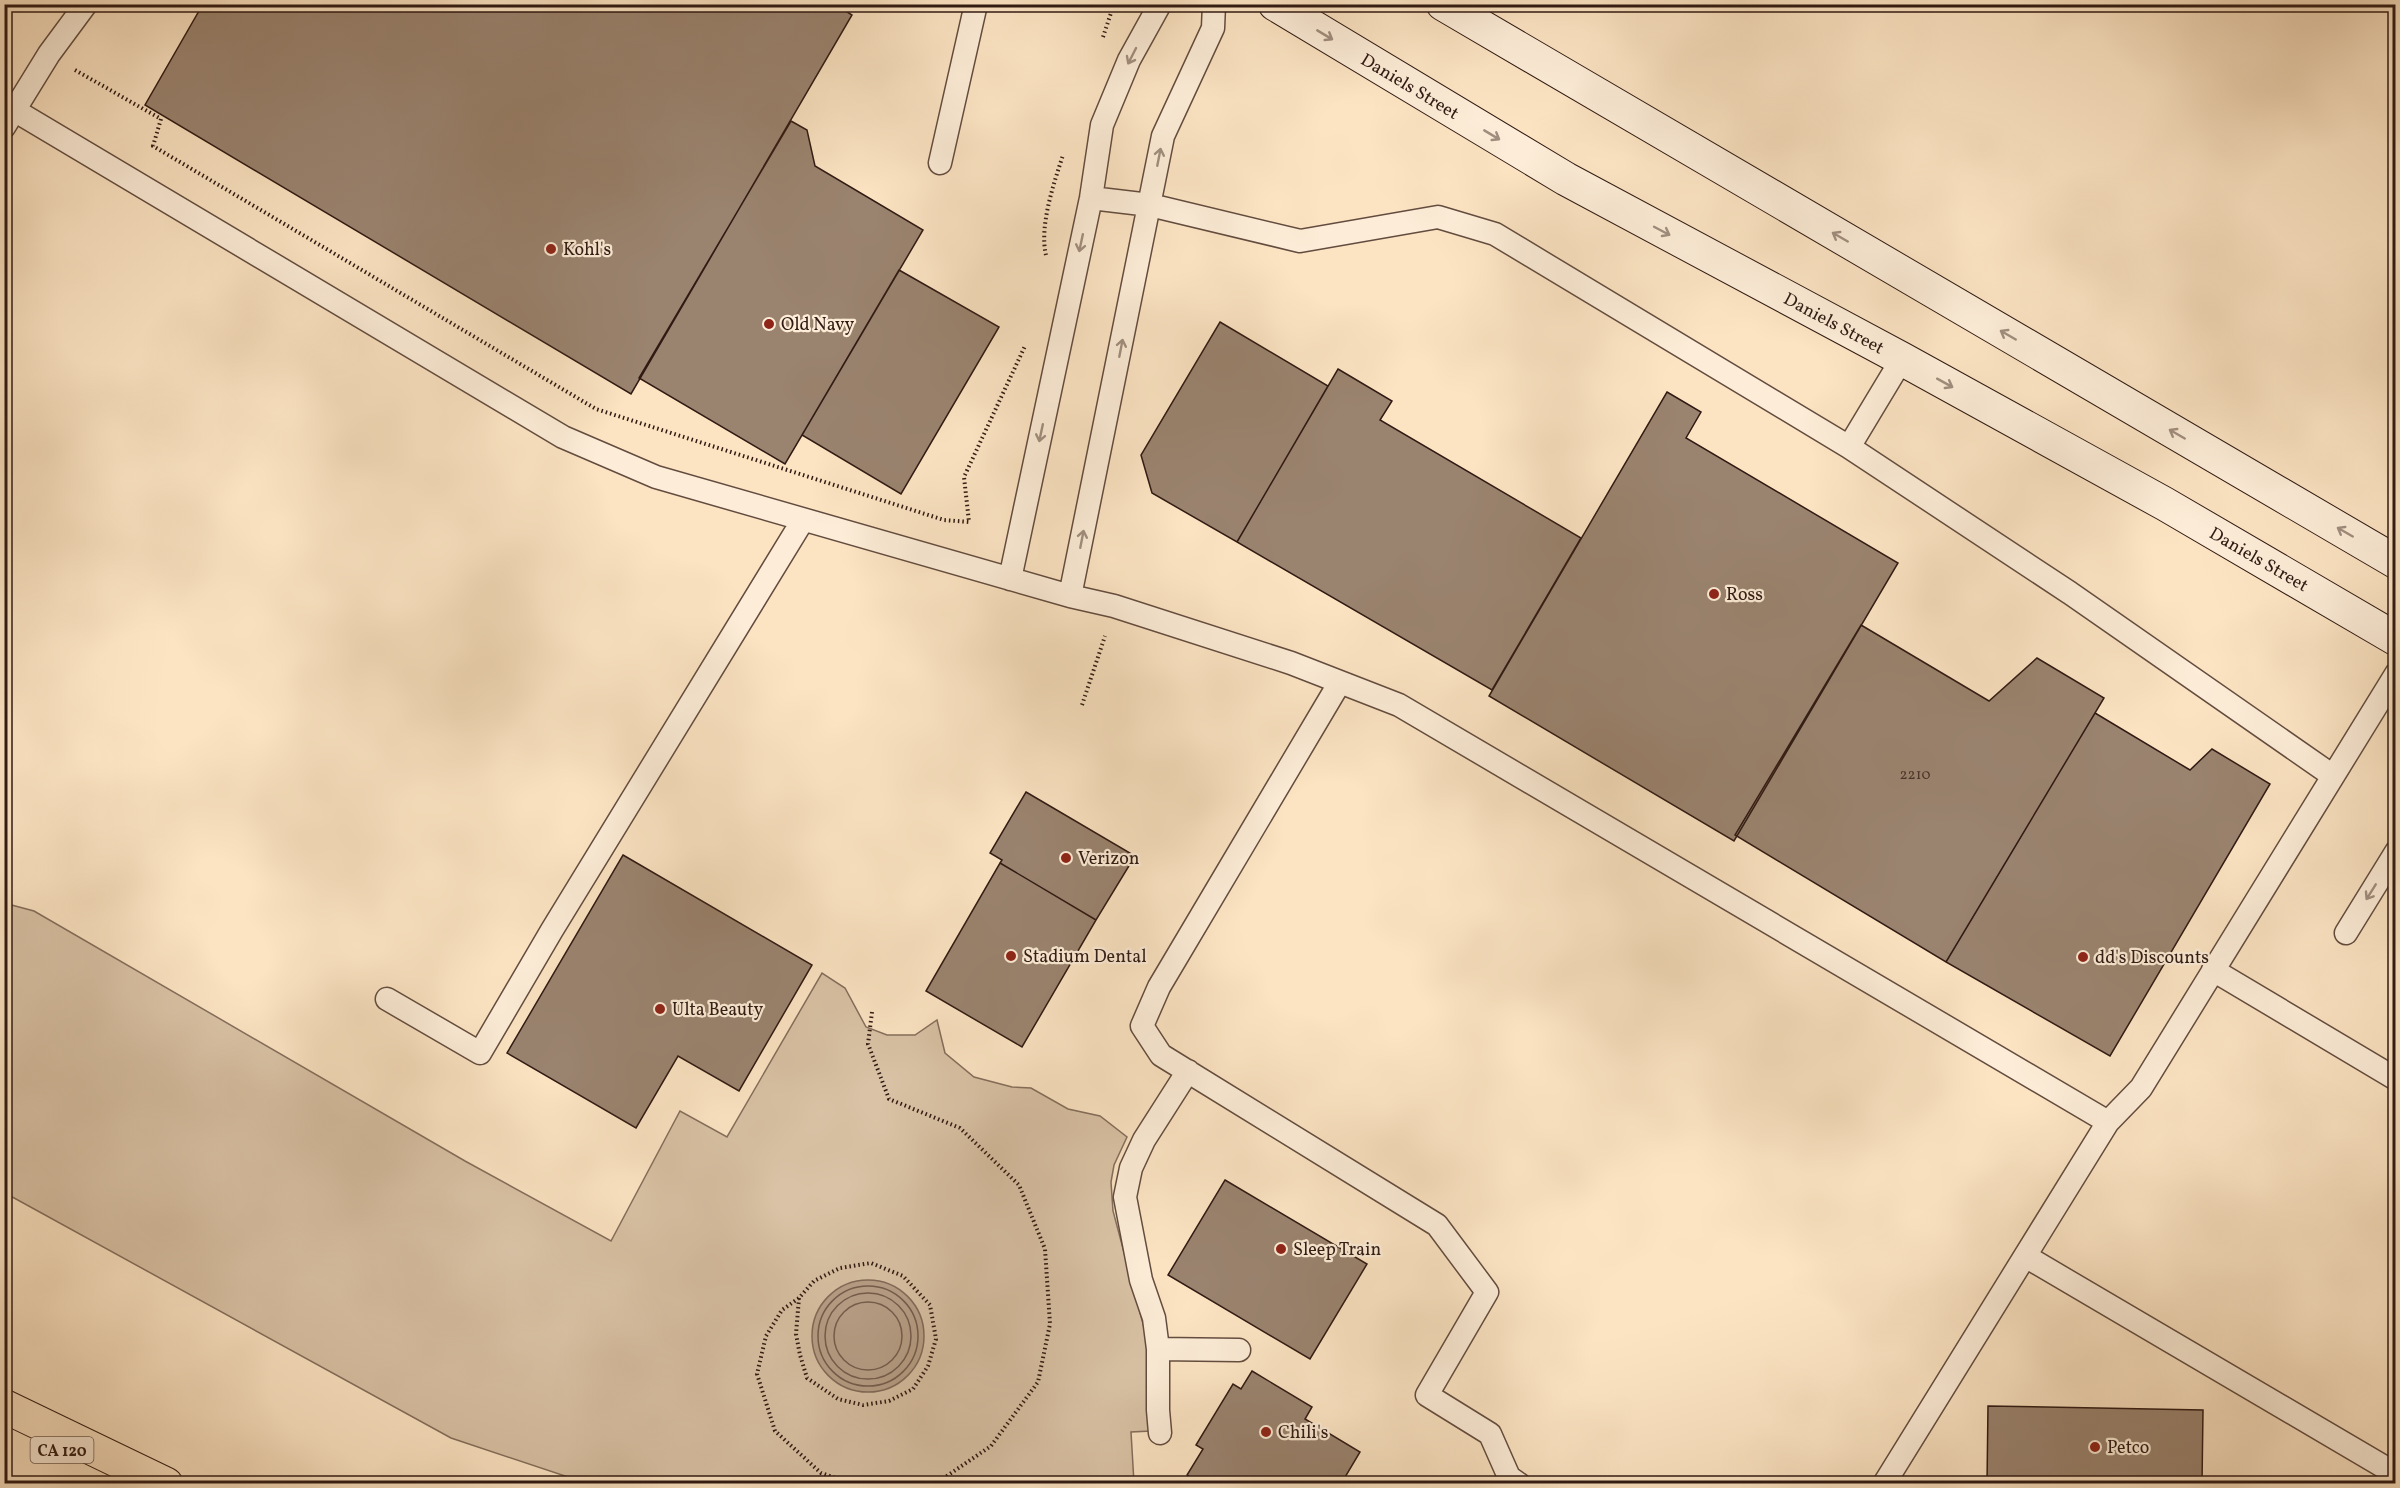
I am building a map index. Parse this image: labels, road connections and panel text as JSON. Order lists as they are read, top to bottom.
{
  "streets": {
    "highway": ["CA 120"],
    "main road": ["Daniels Street"]
  },
  "places": [
    "Kohl's",
    "Old Navy",
    "Ross",
    "Verizon",
    "Stadium Dental",
    "dd's Discounts",
    "Ulta Beauty",
    "Sleep Train",
    "Chili's",
    "Petco"
  ],
  "house_numbers": ["2210"]
}
